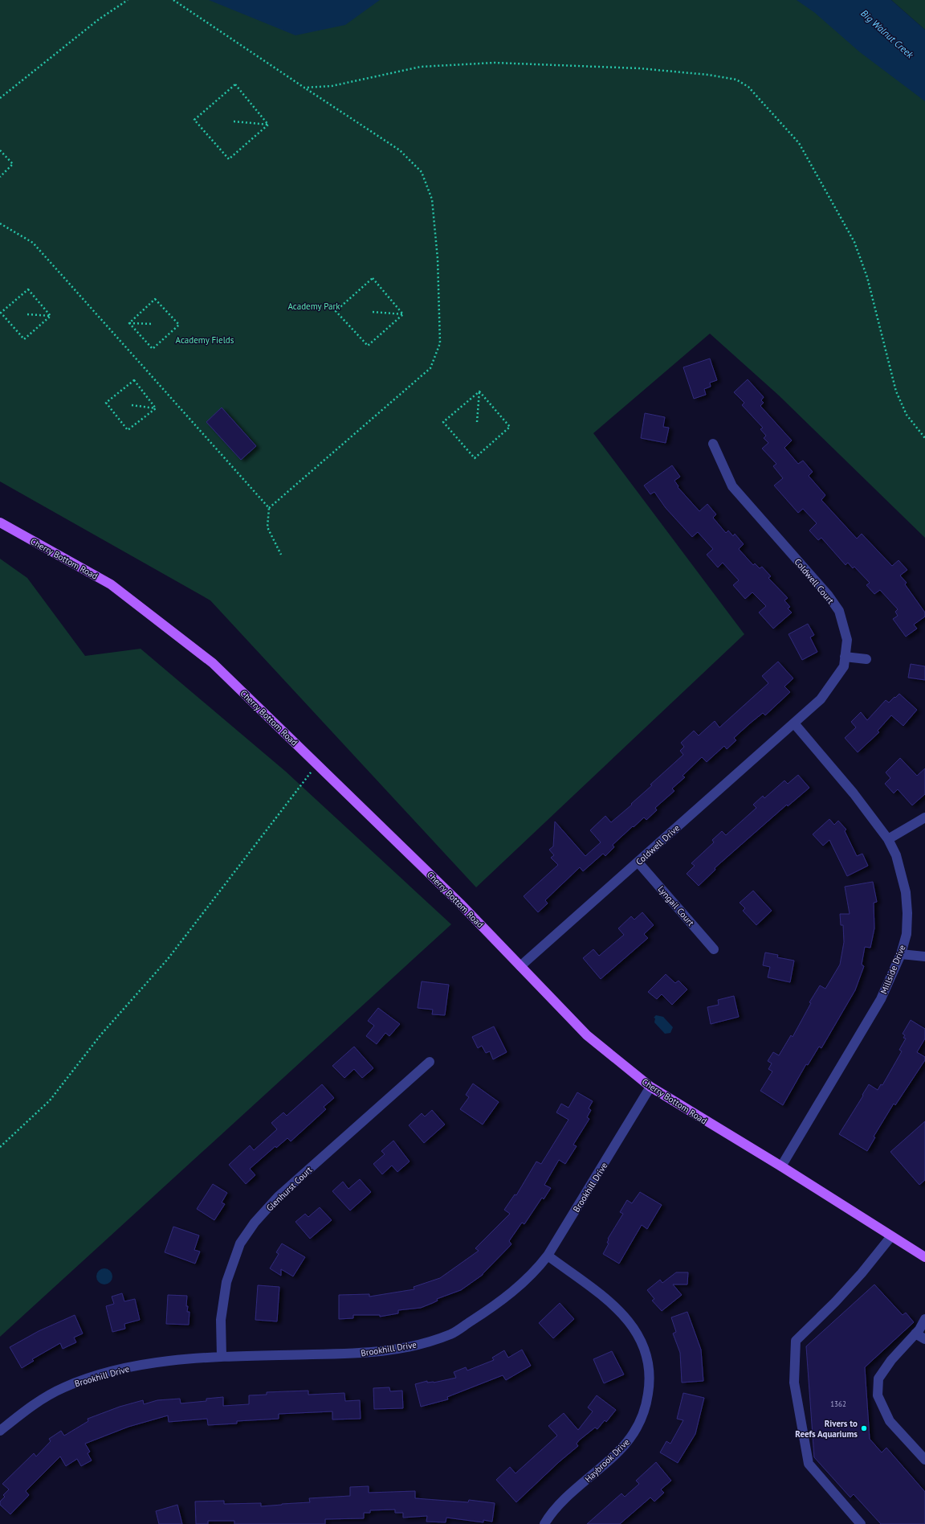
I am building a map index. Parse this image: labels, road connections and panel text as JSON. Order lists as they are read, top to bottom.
{
  "streets": {
    "main road": ["Cherry Bottom Road"],
    "street": [
      "Coldwell Court",
      "Coldwell Drive",
      "Lyngail Court",
      "Millside Drive",
      "Brookhill Drive",
      "Glenhurst Court",
      "Haybrook Drive"
    ]
  },
  "crossings": [
    ["Cherry Bottom Road", "Coldwell Drive"],
    ["Cherry Bottom Road", "Millside Drive"],
    ["Cherry Bottom Road", "Brookhill Drive"],
    ["Coldwell Court", "Coldwell Drive"],
    ["Coldwell Court", "Millside Drive"],
    ["Coldwell Drive", "Lyngail Court"],
    ["Coldwell Drive", "Millside Drive"],
    ["Brookhill Drive", "Glenhurst Court"],
    ["Brookhill Drive", "Haybrook Drive"]
  ],
  "water": ["Big Walnut Creek"],
  "parks": ["Academy Park", "Academy Fields"],
  "places": ["Rivers to Reefs Aquariums"],
  "house_numbers": ["1362"]
}
